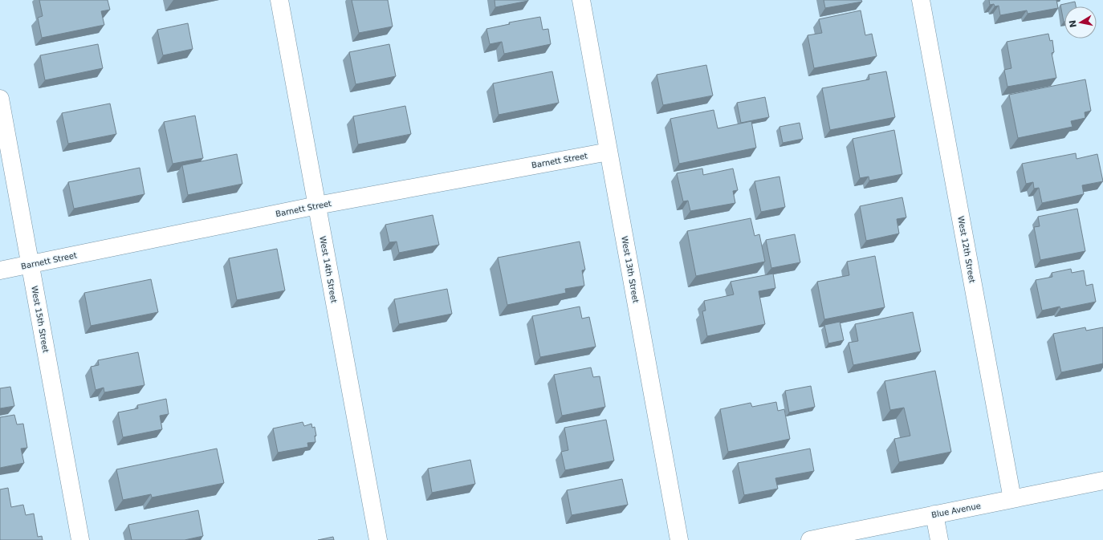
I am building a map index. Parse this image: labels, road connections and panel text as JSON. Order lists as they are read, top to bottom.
{
  "streets": {
    "street": [
      "Barnett Street",
      "West 12th Street",
      "West 14th Street",
      "West 13th Street",
      "West 15th Street",
      "Blue Avenue"
    ]
  },
  "crossings": [
    ["Barnett Street", "West 14th Street"],
    ["Barnett Street", "West 13th Street"],
    ["Barnett Street", "West 15th Street"],
    ["West 12th Street", "Blue Avenue"]
  ],
  "north": "left"
}
